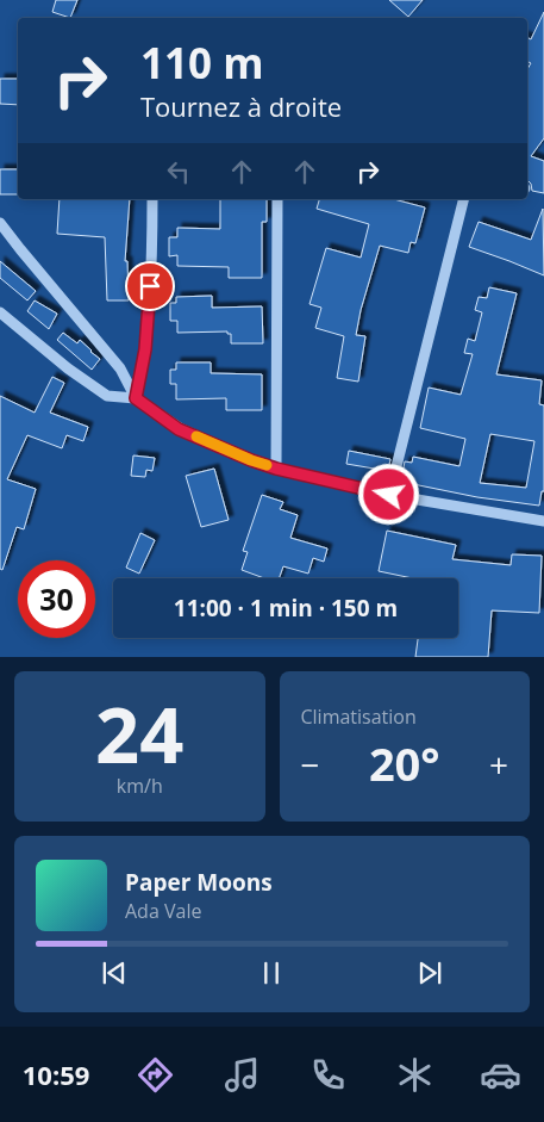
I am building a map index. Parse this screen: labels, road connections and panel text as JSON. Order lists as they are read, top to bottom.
{
  "page": {
    "turn": ["110 m", "Tournez à droite"],
    "limit": "30",
    "trip": "11:00 · 1 min · 150 m",
    "tile": [
      ["24", "km/h"],
      "Climatisation"
    ],
    "heat": ["−", "20°", "+"],
    "song": ["Paper Moons", "Ada Vale"],
    "tabs": "10:59"
  }
}
